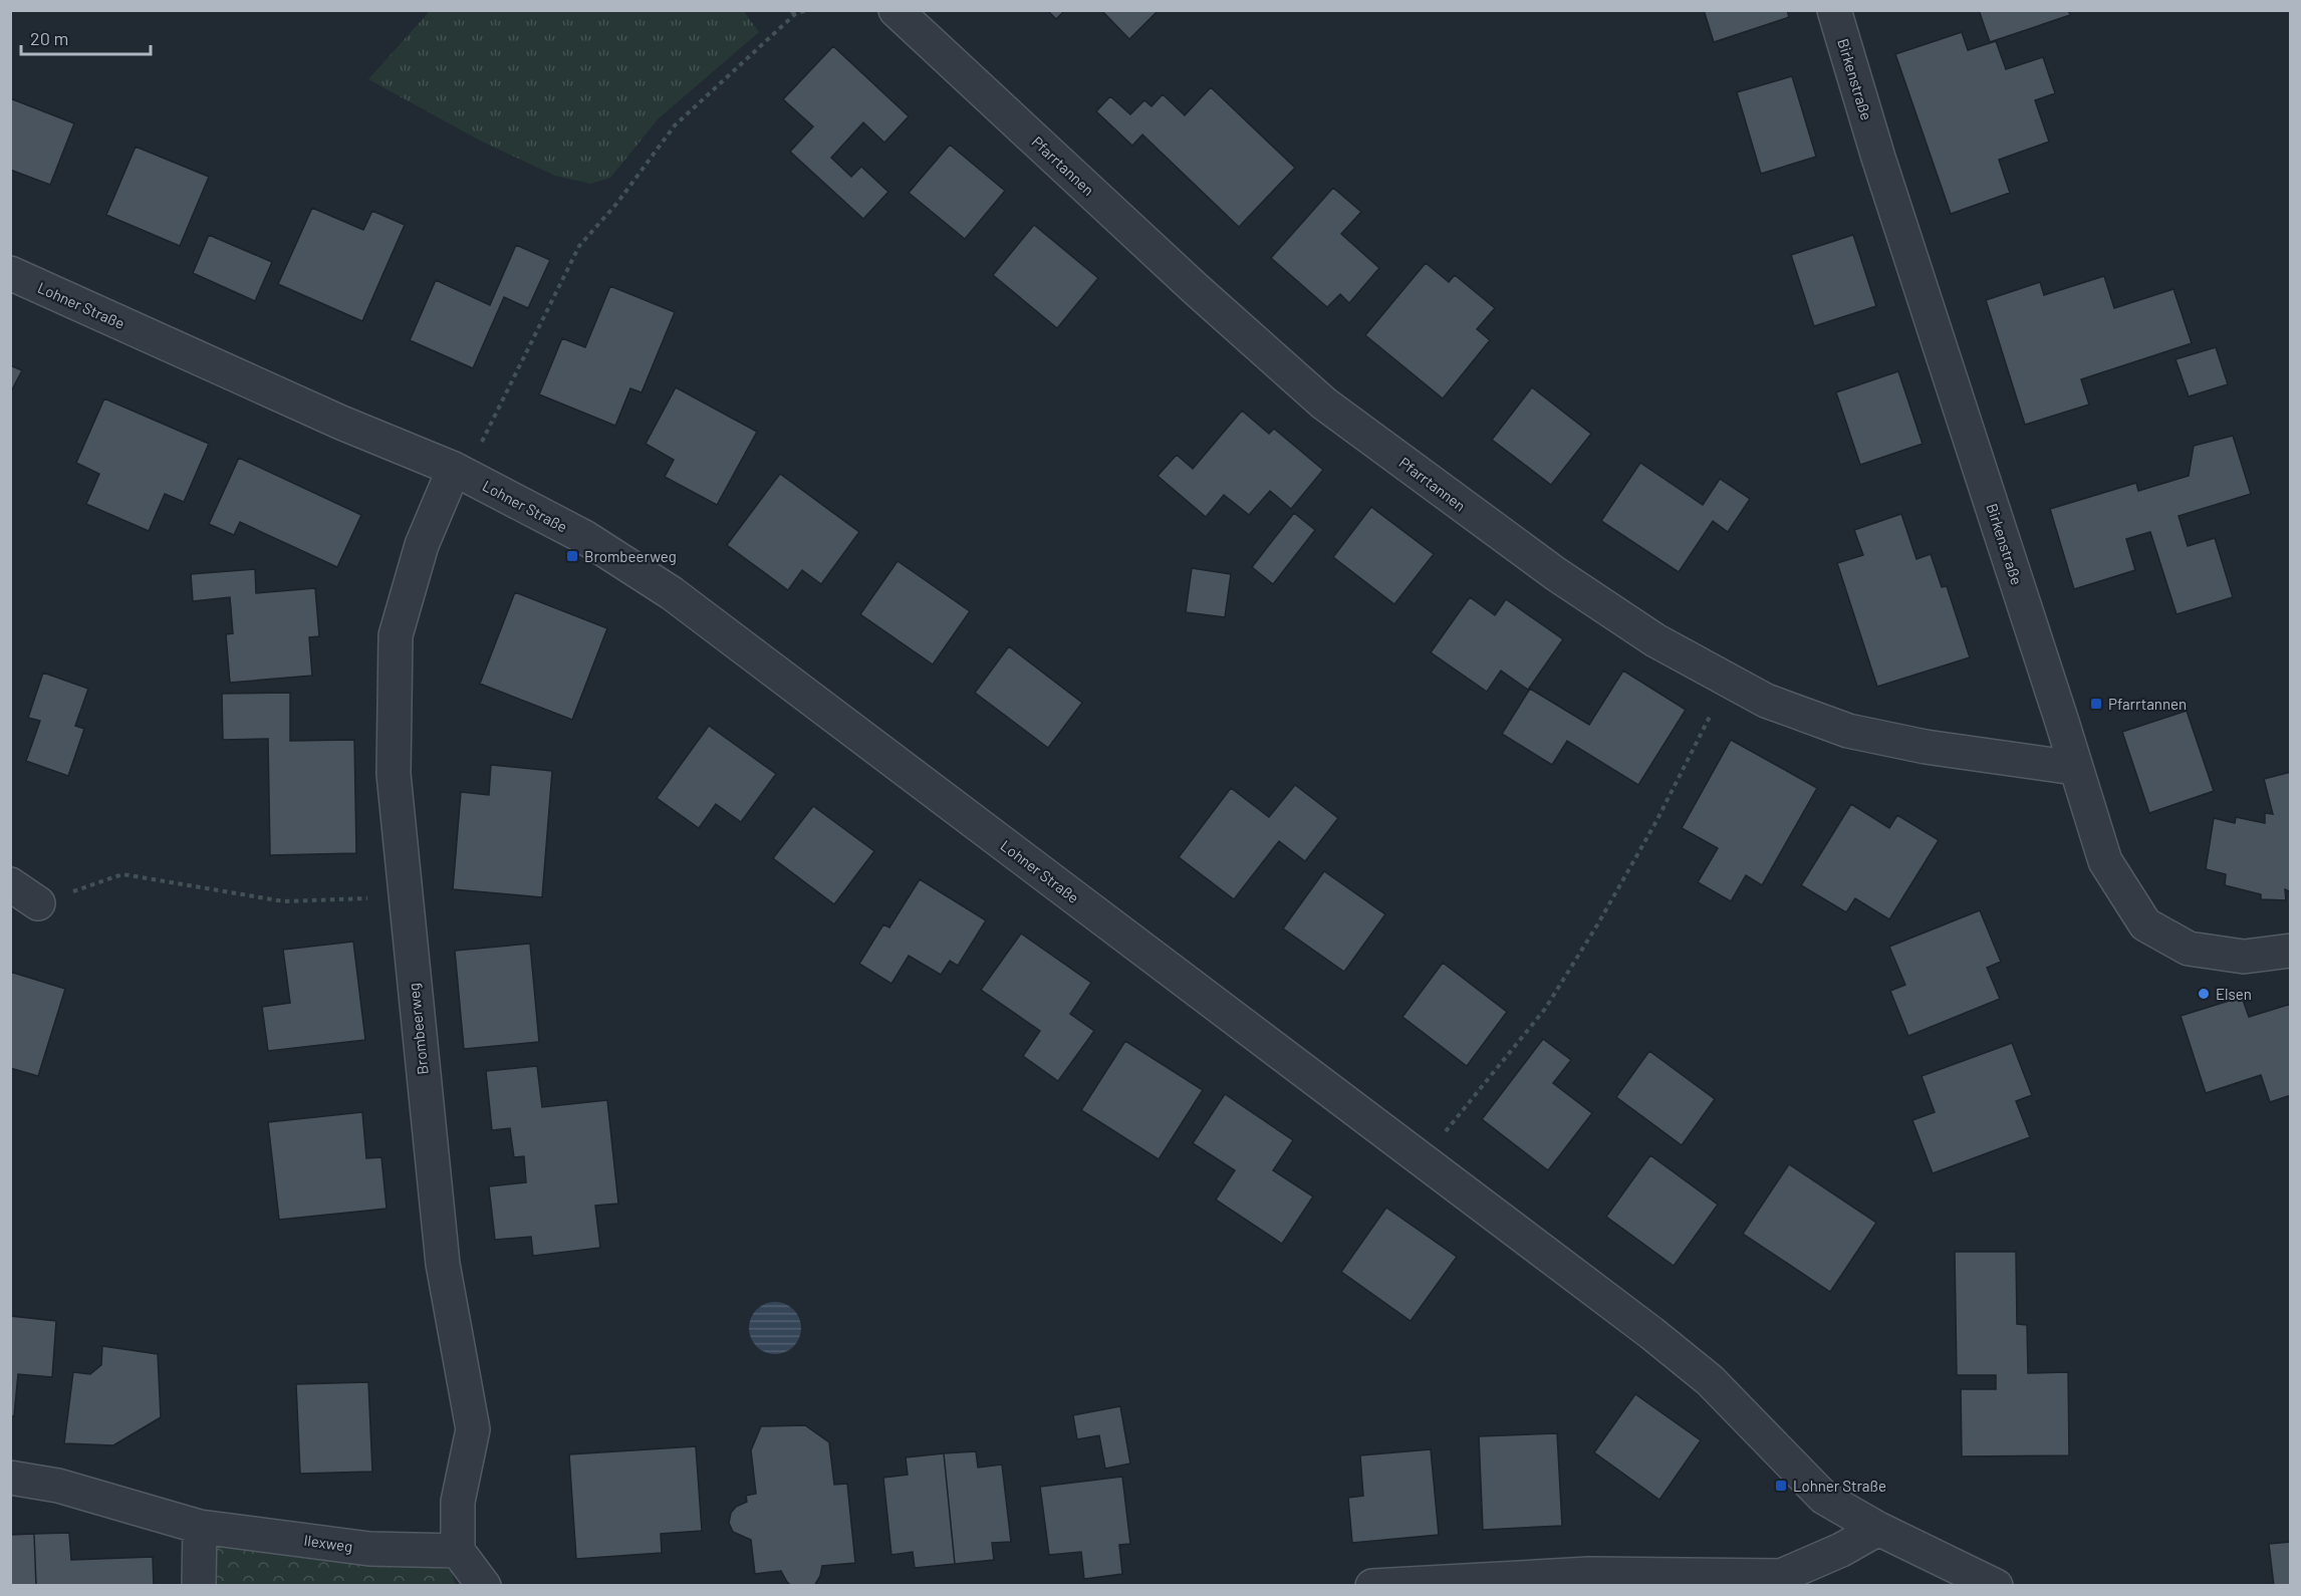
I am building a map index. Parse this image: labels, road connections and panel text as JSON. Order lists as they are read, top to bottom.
{
  "streets": {
    "street": [
      "Birkenstraße",
      "Pfarrtannen",
      "Lohner Straße",
      "Brombeerweg",
      "Ilexweg"
    ]
  },
  "crossings": [
    ["Birkenstraße", "Pfarrtannen"],
    ["Lohner Straße", "Brombeerweg"],
    ["Brombeerweg", "Ilexweg"]
  ],
  "places": {
    "transit": ["Brombeerweg", "Pfarrtannen", "Lohner Straße"],
    "other": ["Elsen"]
  },
  "scale_bar": "20 m"
}
